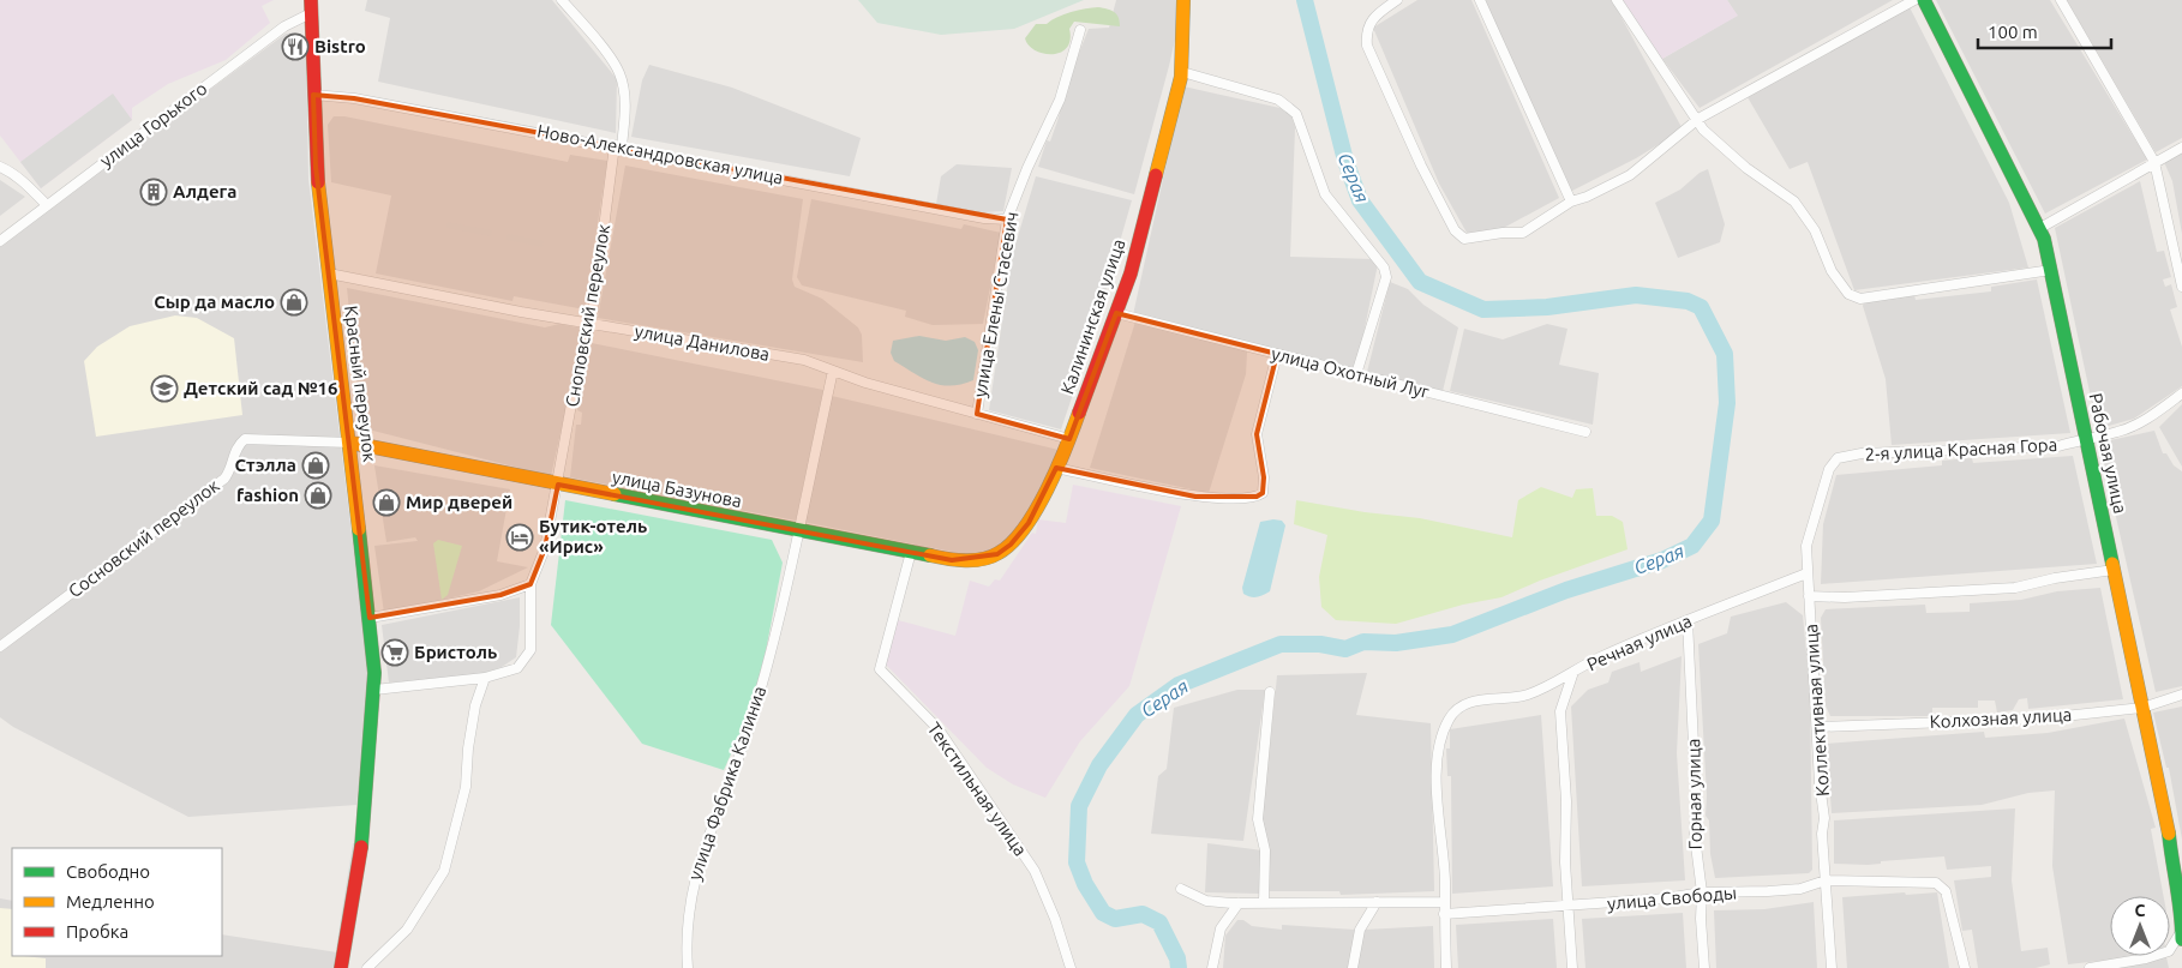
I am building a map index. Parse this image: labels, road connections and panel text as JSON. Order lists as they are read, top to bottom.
{
  "streets": {
    "street": [
      "улица Горького",
      "Ново-Александровская улица",
      "улица Елены Стасевич",
      "Сноповский переулок",
      "Калининская улица",
      "улица Данилова",
      "улица Охотный Луг",
      "Красный переулок",
      "2-я улица Красная Гора",
      "Рабочая улица",
      "улица Базунова",
      "Сосновский переулок",
      "Речная улица",
      "Коллективная улица",
      "Колхозная улица",
      "улица Фабрика Калиниа",
      "Текстильная улица",
      "Горная улица",
      "улица Свободы"
    ]
  },
  "crossings": [
    ["улица Горького", "Красный переулок"],
    ["Ново-Александровская улица", "улица Елены Стасевич"],
    ["Ново-Александровская улица", "Сноповский переулок"],
    ["Ново-Александровская улица", "Красный переулок"],
    ["улица Елены Стасевич", "улица Данилова"],
    ["Сноповский переулок", "улица Данилова"],
    ["Сноповский переулок", "улица Базунова"],
    ["Калининская улица", "улица Данилова"],
    ["Калининская улица", "улица Охотный Луг"],
    ["Калининская улица", "улица Базунова"],
    ["улица Данилова", "Красный переулок"],
    ["улица Данилова", "улица Фабрика Калиниа"],
    ["Красный переулок", "улица Базунова"],
    ["Красный переулок", "Сосновский переулок"],
    ["2-я улица Красная Гора", "Рабочая улица"],
    ["2-я улица Красная Гора", "Коллективная улица"],
    ["Рабочая улица", "Колхозная улица"],
    ["улица Базунова", "Сосновский переулок"],
    ["улица Базунова", "улица Фабрика Калиниа"],
    ["улица Базунова", "Текстильная улица"],
    ["Речная улица", "Коллективная улица"],
    ["Речная улица", "Горная улица"],
    ["Коллективная улица", "Колхозная улица"],
    ["Коллективная улица", "улица Свободы"],
    ["Горная улица", "улица Свободы"]
  ],
  "water": ["Серая"],
  "places": {
    "restaurant": ["Bistro"],
    "building": ["Алдега"],
    "shop": [
      "Сыр да масло",
      "Стэлла",
      "fashion",
      "Мир дверей"
    ],
    "school or university": ["Детский сад №16"],
    "hotel": ["Бутик-отель «Ирис»"],
    "supermarket": ["Бристоль"]
  },
  "legend": ["Свободно", "Медленно", "Пробка"],
  "scale_bar": "100 m",
  "north": "top"
}
